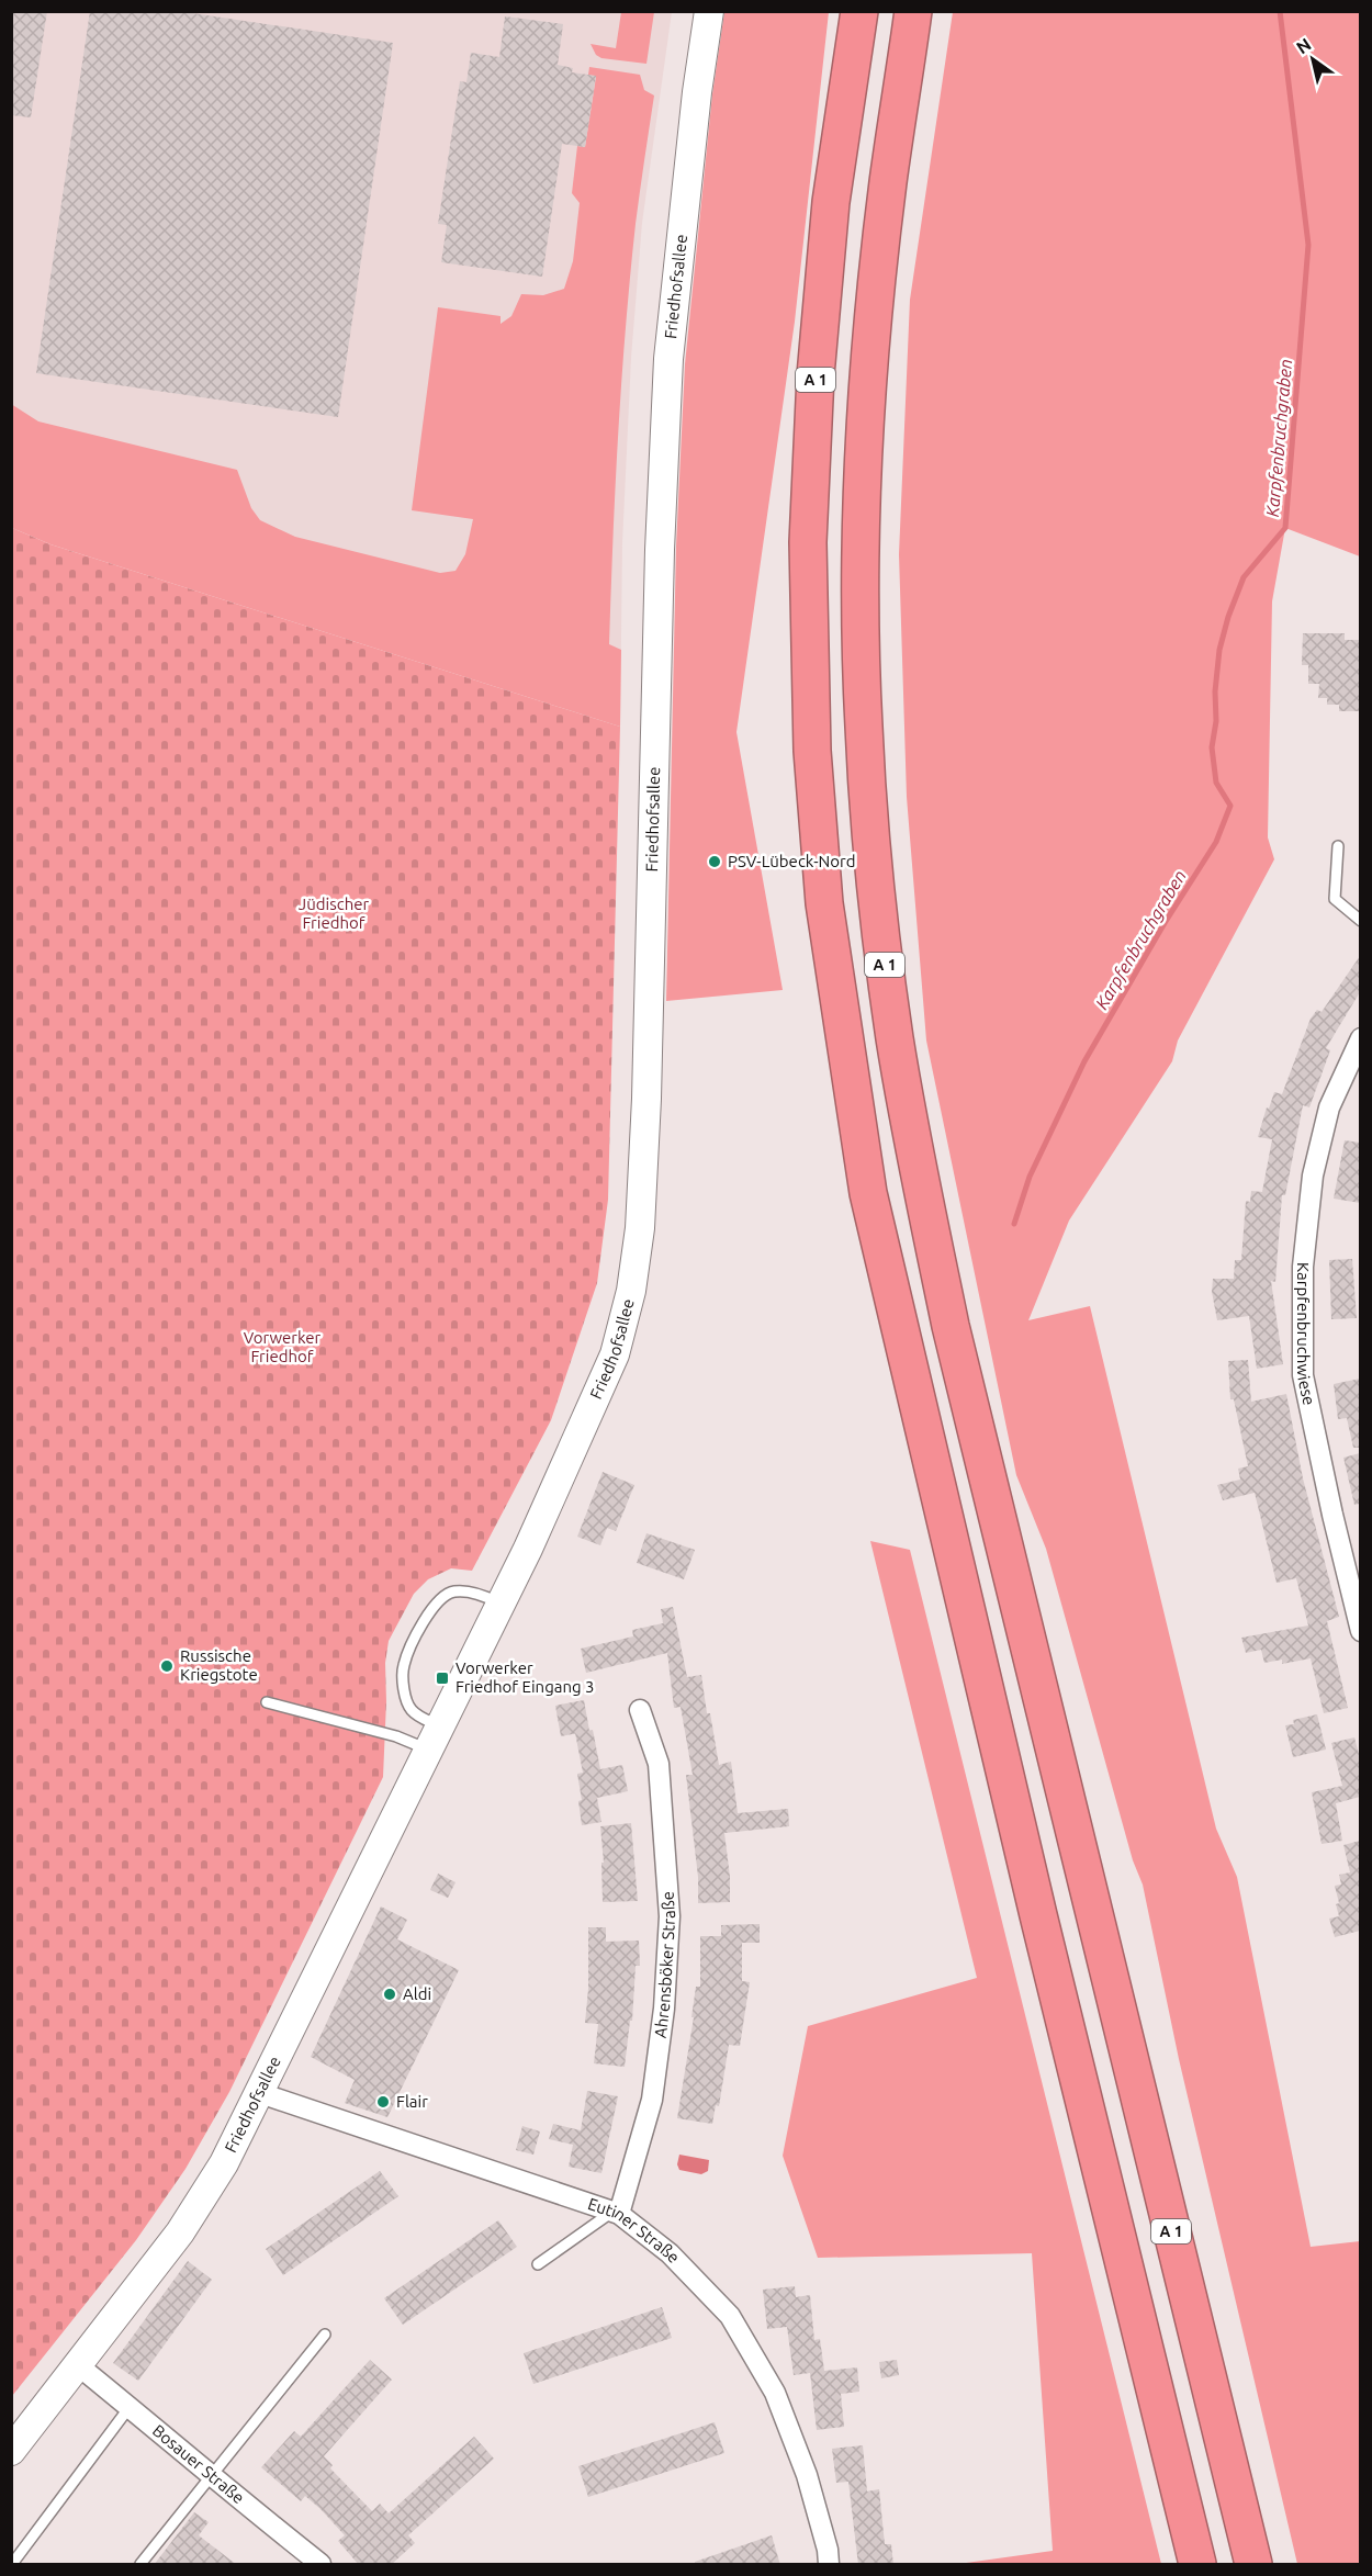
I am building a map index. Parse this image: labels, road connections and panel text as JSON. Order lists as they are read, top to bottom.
{
  "streets": {
    "highway": ["A 1"],
    "street": [
      "Friedhofsallee",
      "Karpfenbruchwiese",
      "Ahrensböker Straße",
      "Eutiner Straße",
      "Bosauer Straße"
    ]
  },
  "crossings": [
    ["Friedhofsallee", "Eutiner Straße"],
    ["Friedhofsallee", "Bosauer Straße"],
    ["Ahrensböker Straße", "Eutiner Straße"]
  ],
  "water": ["Karpfenbruchgraben"],
  "parks": ["Jüdischer Friedhof", "Vorwerker Friedhof"],
  "places": {
    "other": [
      "PSV-Lübeck-Nord",
      "Russische Kriegstote",
      "Aldi",
      "Flair"
    ],
    "transit": ["Vorwerker Friedhof Eingang 3"]
  },
  "north": "top left"
}
